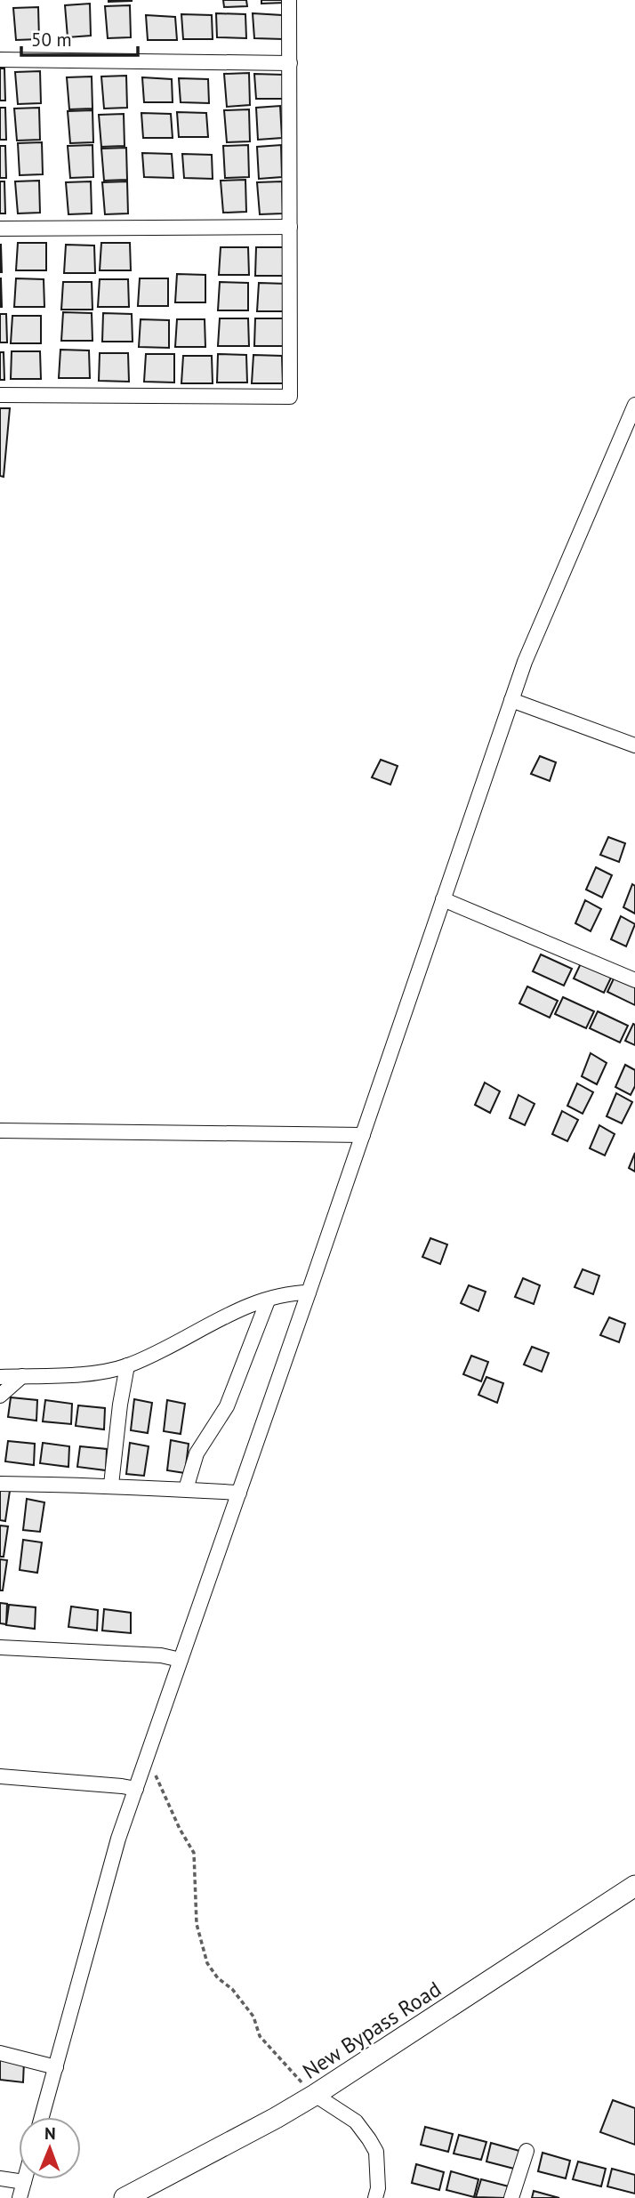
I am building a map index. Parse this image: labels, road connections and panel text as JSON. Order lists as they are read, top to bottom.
{
  "streets": {
    "main road": ["New Bypass Road"]
  },
  "scale_bar": "50 m",
  "north": "top"
}
